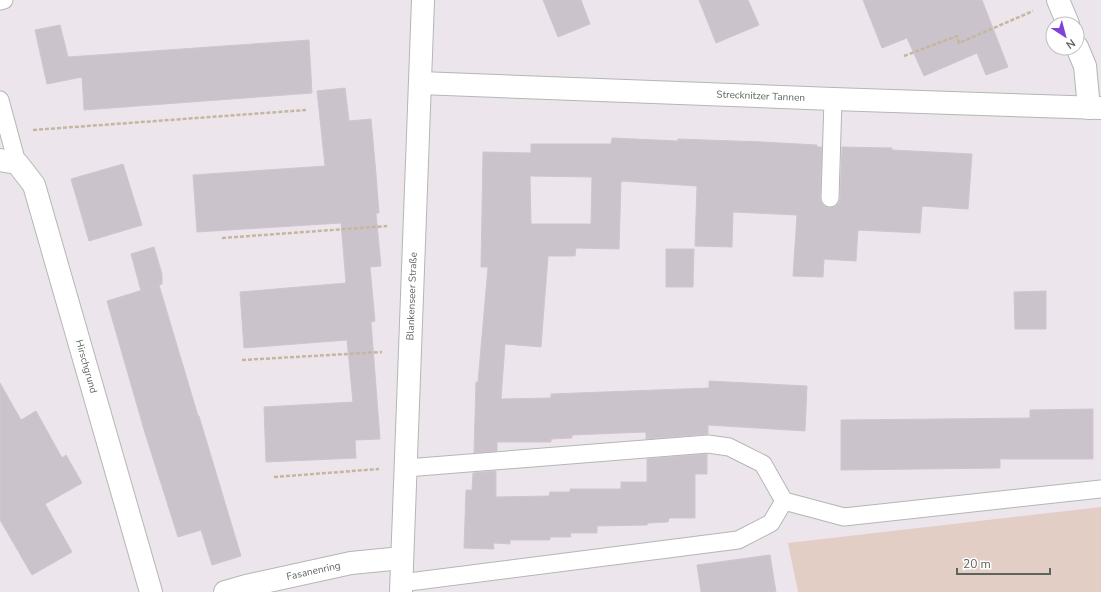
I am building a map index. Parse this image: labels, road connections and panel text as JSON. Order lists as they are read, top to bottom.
{
  "streets": {
    "street": [
      "Strecknitzer Tannen",
      "Blankenseer Straße",
      "Hirschgrund",
      "Fasanenring"
    ]
  },
  "crossings": [
    ["Strecknitzer Tannen", "Blankenseer Straße"],
    ["Blankenseer Straße", "Fasanenring"]
  ],
  "scale_bar": "20 m",
  "north": "bottom right"
}
